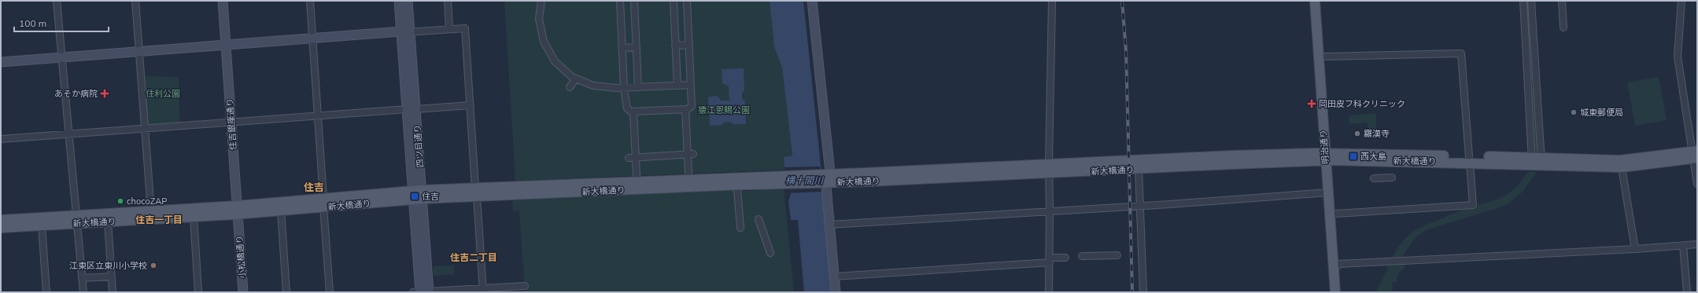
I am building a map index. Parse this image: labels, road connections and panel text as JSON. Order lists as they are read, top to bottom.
{
  "streets": {
    "main road": ["明治通り", "新大橋通り"],
    "street": ["住吉銀座通り", "四ツ目通り", "小松橋通り"]
  },
  "crossings": [
    ["住吉銀座通り", "新大橋通り"],
    ["住吉銀座通り", "小松橋通り"],
    ["四ツ目通り", "新大橋通り"],
    ["明治通り", "新大橋通り"],
    ["新大橋通り", "小松橋通り"]
  ],
  "districts": ["住吉", "住吉一丁目", "住吉二丁目"],
  "water": ["横十間川"],
  "parks": ["住利公園", "猿江恩賜公園"],
  "places": {
    "health": ["あそか病院", "岡田皮フ科クリニック"],
    "other": [
      "城東郵便局",
      "羅漢寺",
      "chocoZAP",
      "江東区立東川小学校"
    ],
    "transit": ["西大島", "住吉"]
  },
  "scale_bar": "100 m"
}
